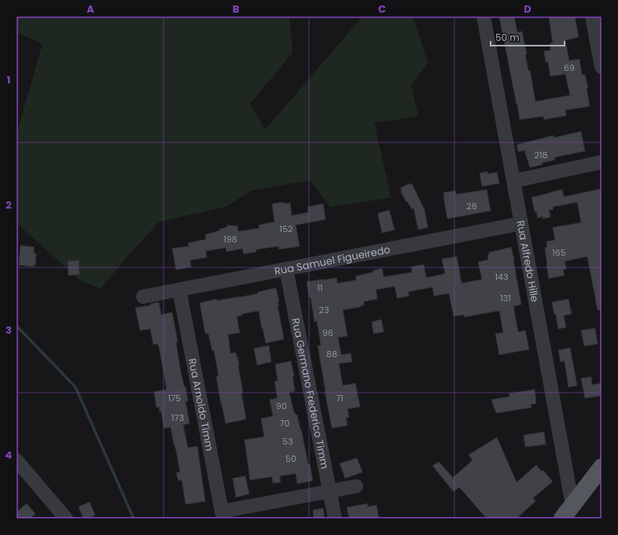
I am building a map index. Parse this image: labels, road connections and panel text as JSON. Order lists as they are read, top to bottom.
{
  "streets": {
    "street": [
      "Rua Samuel Figueiredo",
      "Rua Alfredo Hille",
      "Rua Germano Frederico Timm",
      "Rua Arnoldo Timm"
    ]
  },
  "crossings": [
    ["Rua Samuel Figueiredo", "Rua Alfredo Hille"],
    ["Rua Samuel Figueiredo", "Rua Germano Frederico Timm"],
    ["Rua Samuel Figueiredo", "Rua Arnoldo Timm"]
  ],
  "house_numbers": [
    "69",
    "218",
    "28",
    "152",
    "198",
    "165",
    "143",
    "11",
    "131",
    "23",
    "96",
    "88",
    "175",
    "71",
    "90",
    "173",
    "70",
    "53",
    "50"
  ],
  "scale_bar": "50 m",
  "grid": {
    "columns": [
      "A",
      "B",
      "C",
      "D"
    ],
    "rows": [
      "1",
      "2",
      "3",
      "4"
    ]
  }
}
